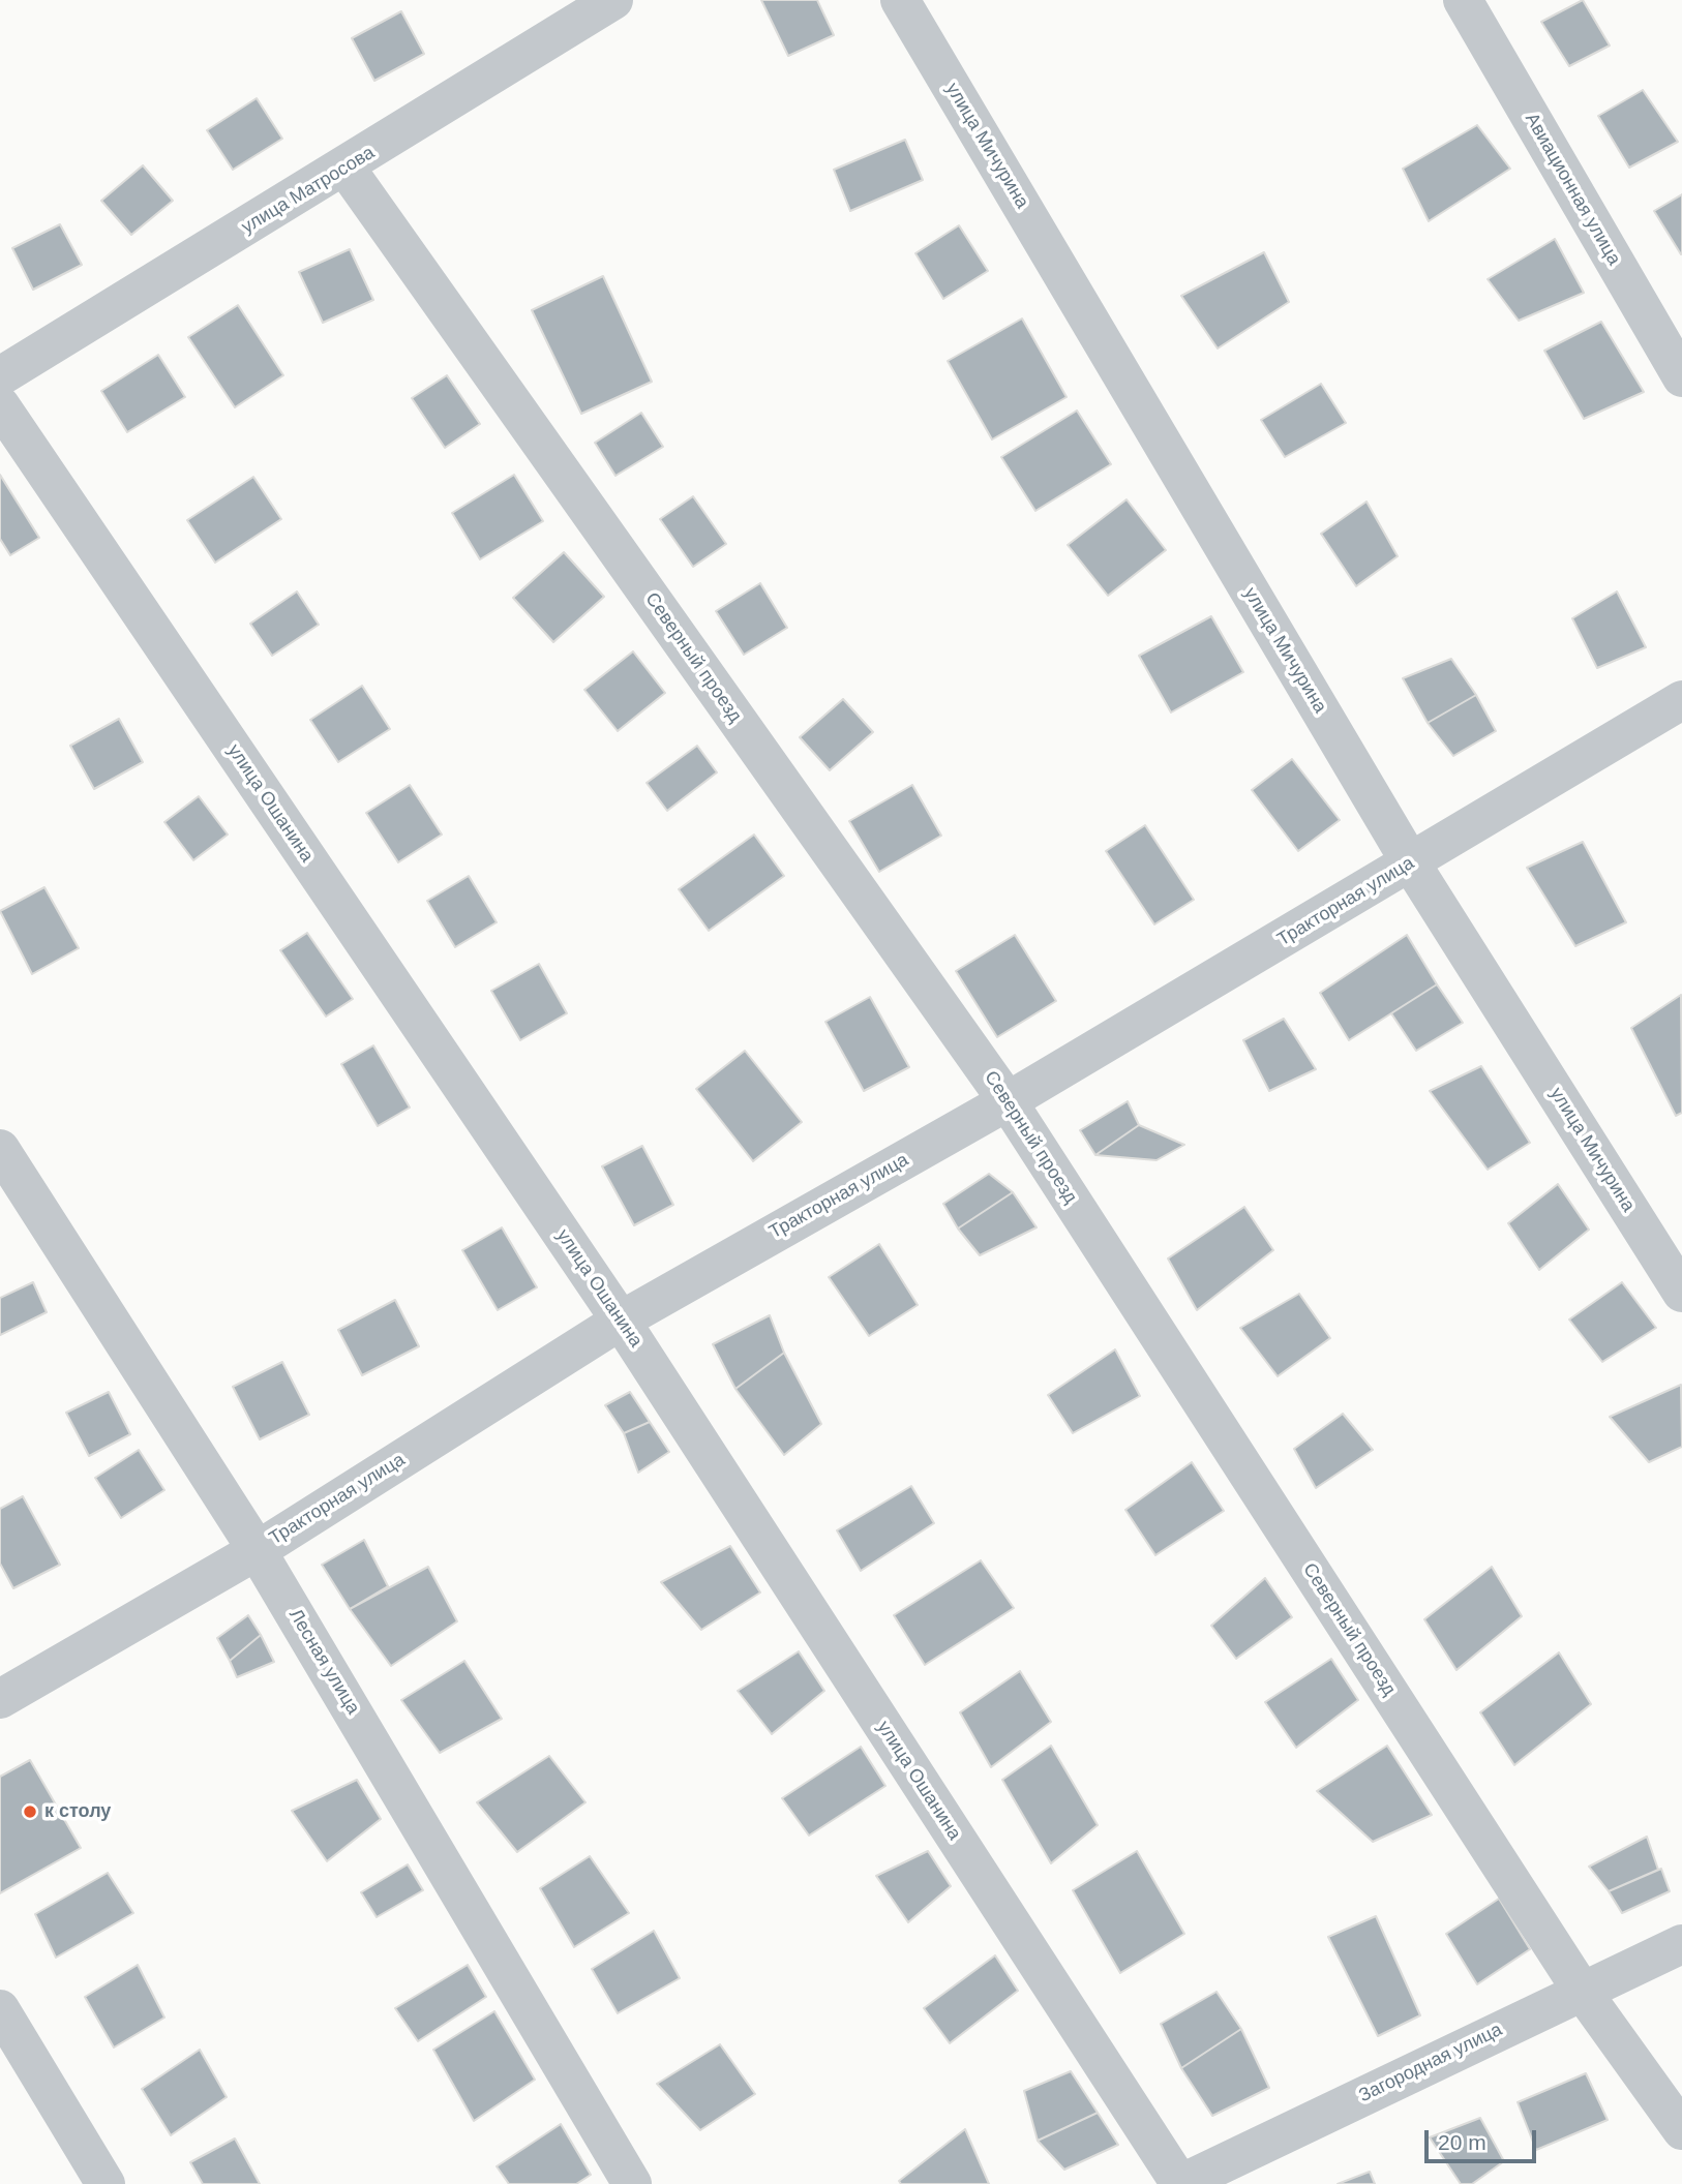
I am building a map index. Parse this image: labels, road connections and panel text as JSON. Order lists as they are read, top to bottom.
{
  "streets": {
    "street": [
      "улица Мичурина",
      "Авиационная улица",
      "улица Матросова",
      "Северный проезд",
      "улица Ошанина",
      "Тракторная улица",
      "Лесная улица",
      "Загородная улица"
    ]
  },
  "crossings": [
    ["улица Мичурина", "Тракторная улица"],
    ["улица Матросова", "Северный проезд"],
    ["Северный проезд", "Тракторная улица"],
    ["Северный проезд", "Загородная улица"],
    ["улица Ошанина", "Тракторная улица"],
    ["улица Ошанина", "Загородная улица"],
    ["Тракторная улица", "Лесная улица"]
  ],
  "places": ["к столу"],
  "scale_bar": "20 m"
}
